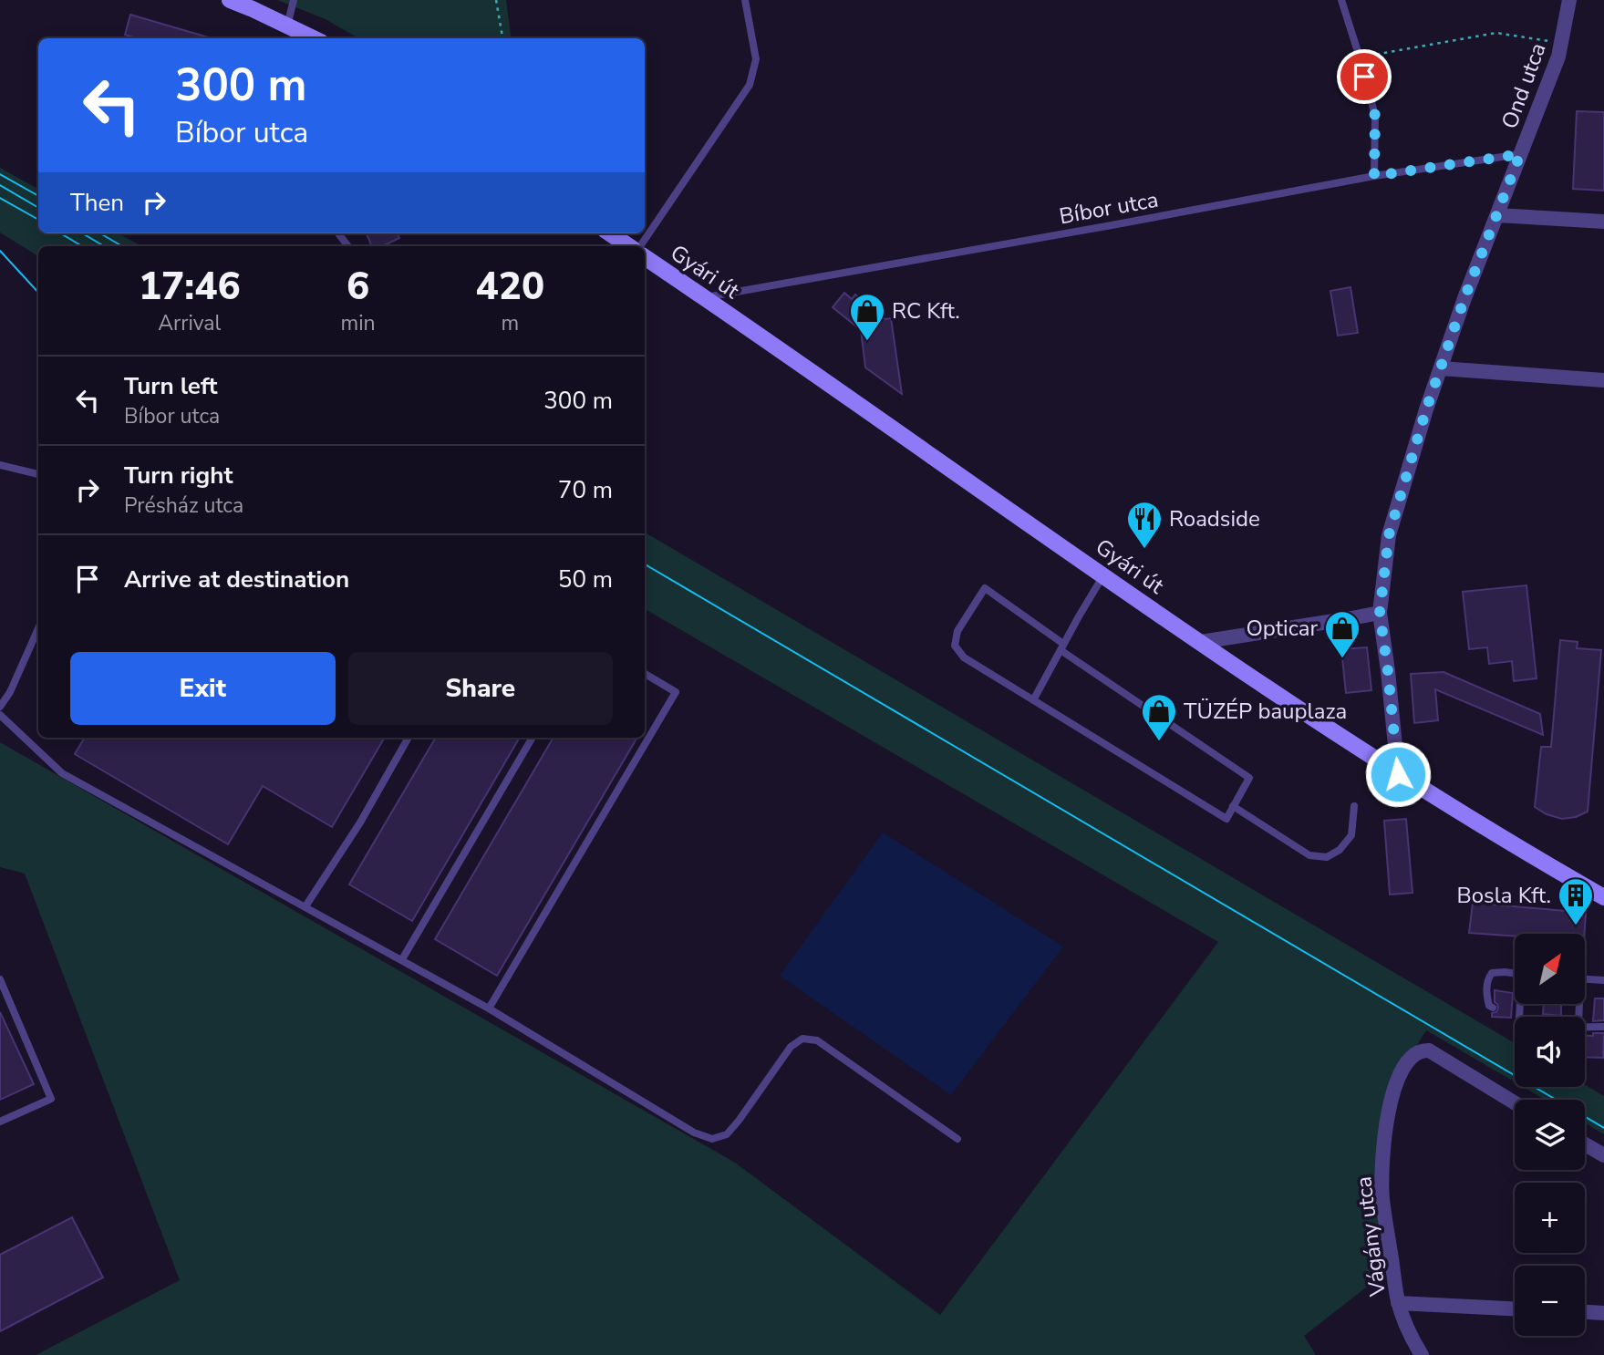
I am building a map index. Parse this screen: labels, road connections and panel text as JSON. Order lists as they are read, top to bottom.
{
  "streets": {
    "street": ["Ond utca", "Gyári út", "Vágány utca"],
    "lane": ["Bíbor utca"]
  },
  "crossings": [
    ["Ond utca", "Bíbor utca"],
    ["Ond utca", "Gyári út"],
    ["Bíbor utca", "Gyári út"]
  ],
  "places": {
    "shop": ["RC Kft.", "Opticar", "TÜZÉP bauplaza"],
    "restaurant": ["Roadside"],
    "building": ["Bosla Kft."]
  },
  "north": "top right",
  "page": {
    "turn": ["300 m", "Bíbor utca"],
    "then": "Then",
    "eta": [
      "17:46",
      "Arrival",
      "6",
      "min",
      "420",
      "m"
    ],
    "list": [
      {
        "name": "Turn left",
        "note": "Bíbor utca",
        "value": "300 m"
      },
      {
        "name": "Turn right",
        "note": "Présház utca",
        "value": "70 m"
      },
      {
        "name": "Arrive at destination",
        "value": "50 m"
      }
    ],
    "buttons": ["Exit", "Share"],
    "map_buttons": ["+", "−"]
  }
}
